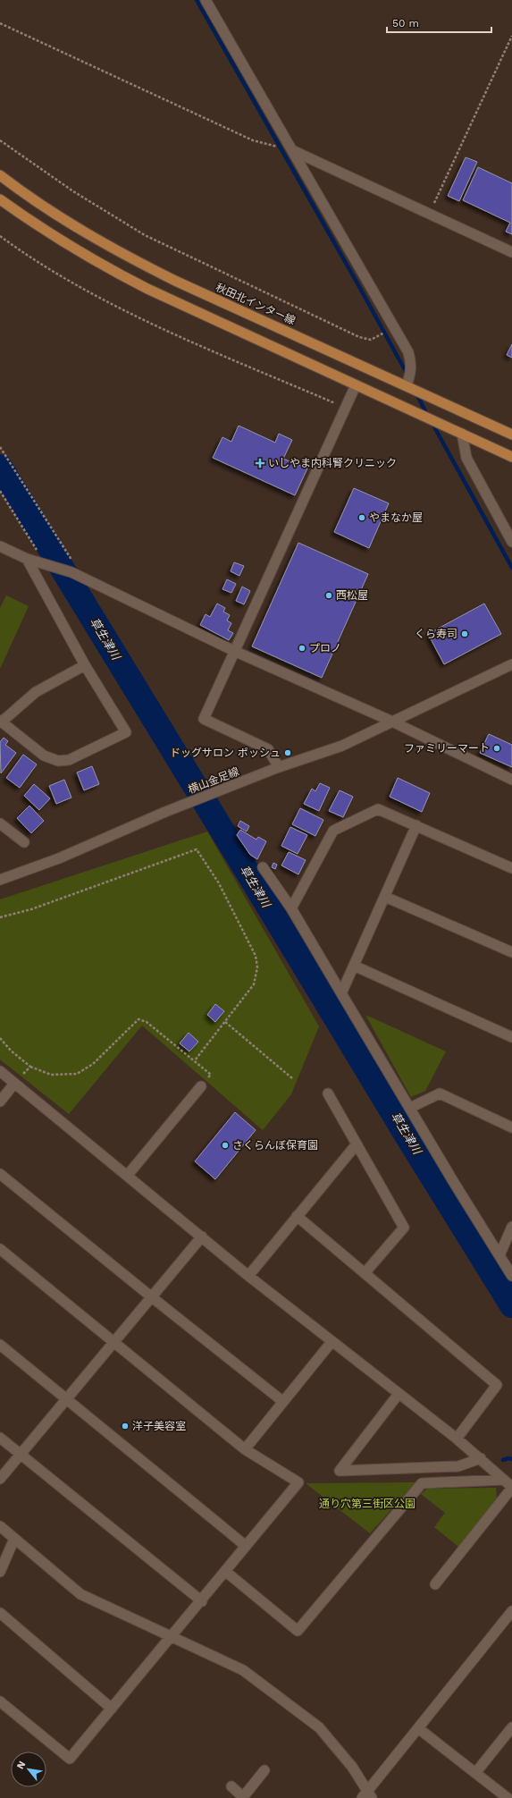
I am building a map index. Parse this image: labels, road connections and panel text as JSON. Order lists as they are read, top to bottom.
{
  "streets": {
    "main road": ["秋田北インター線"],
    "street": ["横山金足線"]
  },
  "water": ["草生津川"],
  "parks": ["通り穴第三街区公園"],
  "places": {
    "health": ["いしやま内科腎クリニック"],
    "other": [
      "やまなか屋",
      "西松屋",
      "くら寿司",
      "プロノ",
      "ファミリーマート",
      "ドッグサロン ポッシュ",
      "さくらんぼ保育園",
      "洋子美容室"
    ]
  },
  "scale_bar": "50 m",
  "north": "top left"
}
